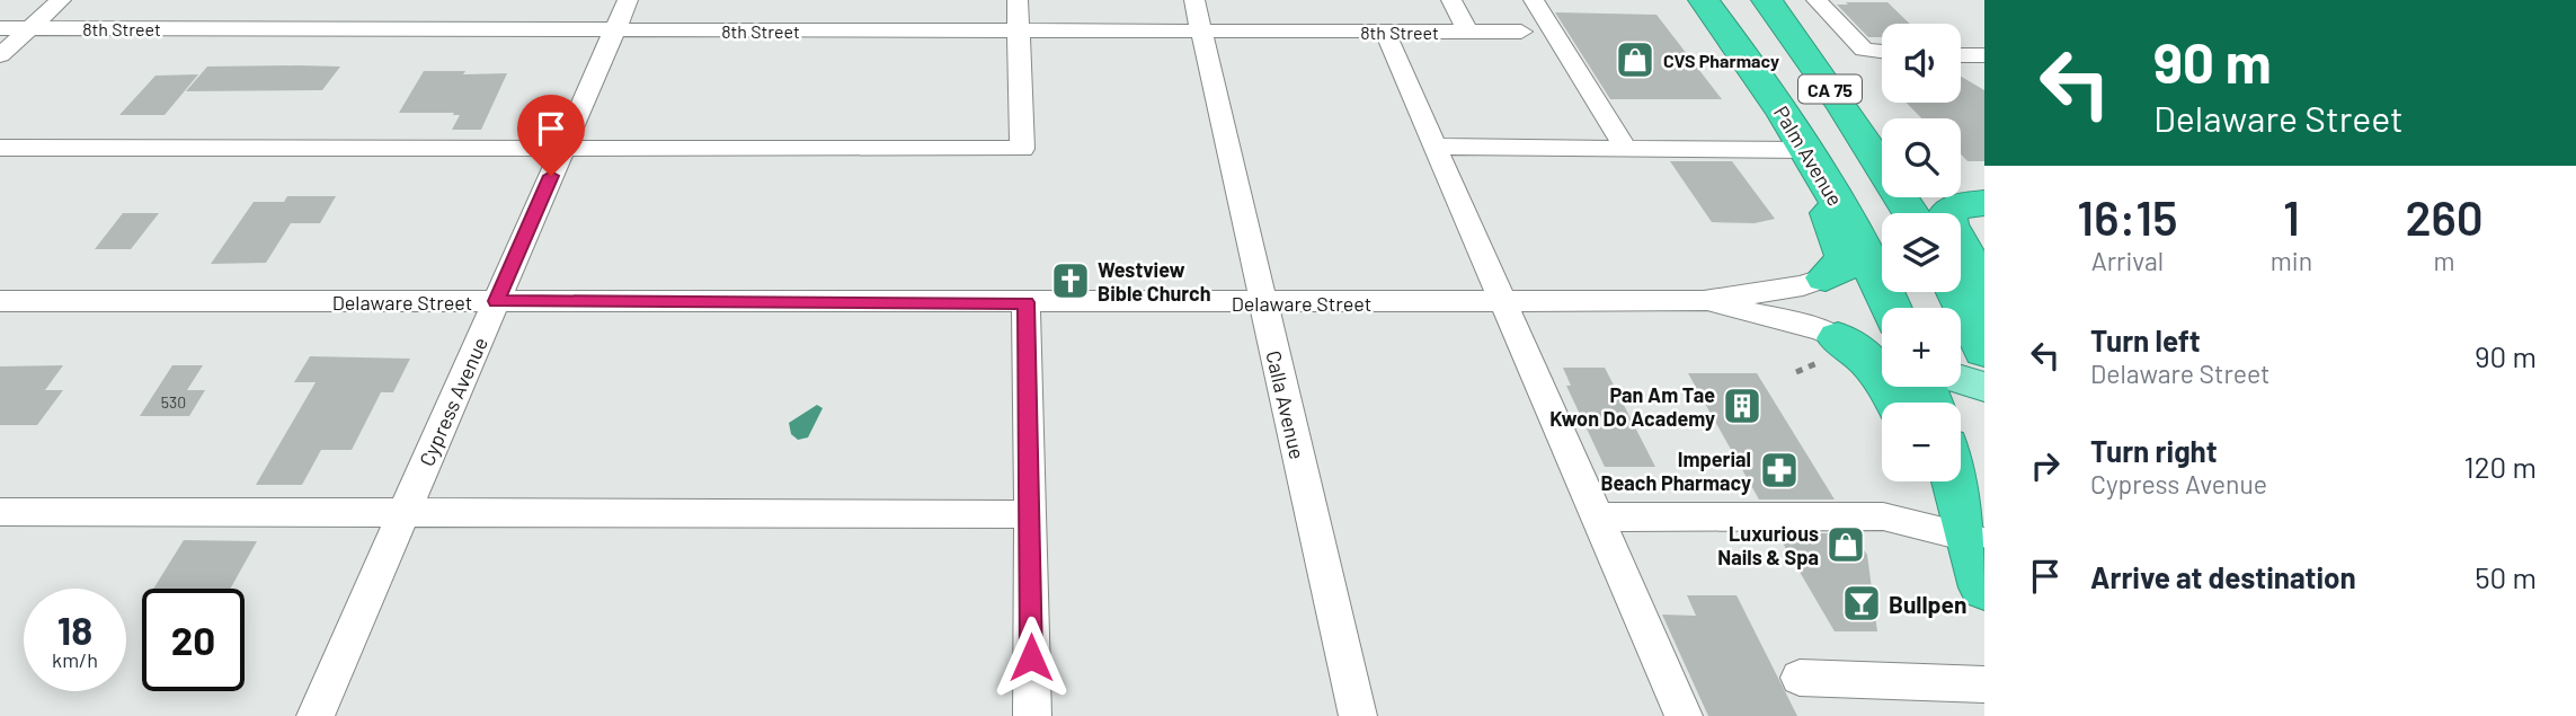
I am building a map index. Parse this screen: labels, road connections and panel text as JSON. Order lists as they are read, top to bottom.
{
  "streets": {
    "highway": ["CA 75", "Palm Avenue"],
    "street": [
      "8th Street",
      "Delaware Street",
      "Cypress Avenue",
      "Calla Avenue"
    ]
  },
  "crossings": [
    ["8th Street", "Cypress Avenue"],
    ["8th Street", "Calla Avenue"],
    ["Delaware Street", "Cypress Avenue"],
    ["Delaware Street", "Calla Avenue"]
  ],
  "places": {
    "shop": ["CVS Pharmacy", "Luxurious Nails & Spa"],
    "church": ["Westview Bible Church"],
    "building": ["Pan Am Tae Kwon Do Academy"],
    "pharmacy": ["Imperial Beach Pharmacy"],
    "bar": ["Bullpen"]
  },
  "house_numbers": ["530"],
  "page": {
    "turn": ["90 m", "Delaware Street"],
    "map_buttons": ["+", "−"],
    "eta": [
      "16:15",
      "Arrival",
      "1",
      "min",
      "260",
      "m"
    ],
    "list": [
      {
        "name": "Turn left",
        "note": "Delaware Street",
        "value": "90 m"
      },
      {
        "name": "Turn right",
        "note": "Cypress Avenue",
        "value": "120 m"
      },
      {
        "name": "Arrive at destination",
        "value": "50 m"
      }
    ],
    "speed": "18 km/h",
    "limit": "20"
  }
}
